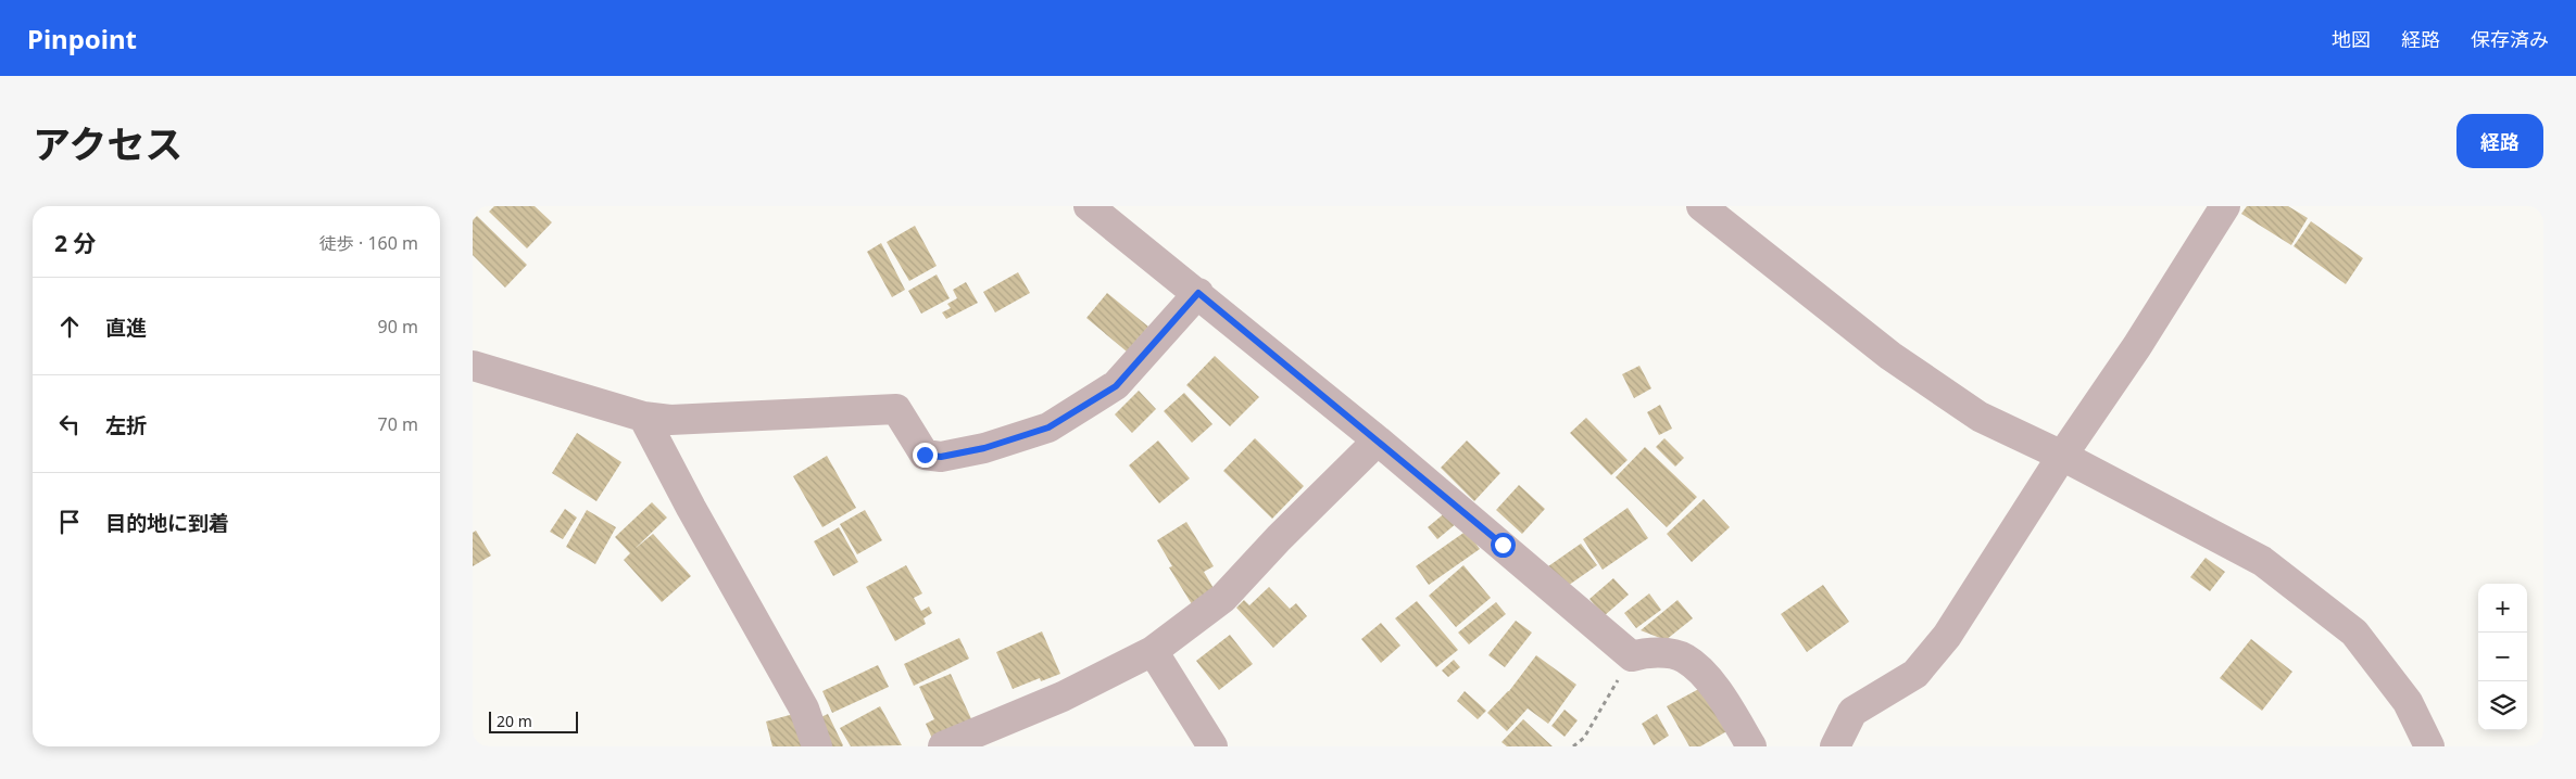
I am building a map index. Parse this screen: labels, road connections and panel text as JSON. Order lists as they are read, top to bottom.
{
  "scale_bar": "20 m",
  "page": {
    "header": "Pinpoint",
    "nav": ["地図", "経路", "保存済み"],
    "title": "アクセス",
    "buttons": "経路",
    "heading": ["2 分", "徒歩 · 160 m"],
    "list": [
      ["直進", "90 m"],
      ["左折", "70 m"],
      "目的地に到着"
    ],
    "map_buttons": ["+", "−"],
    "scale": "20 m"
  }
}
